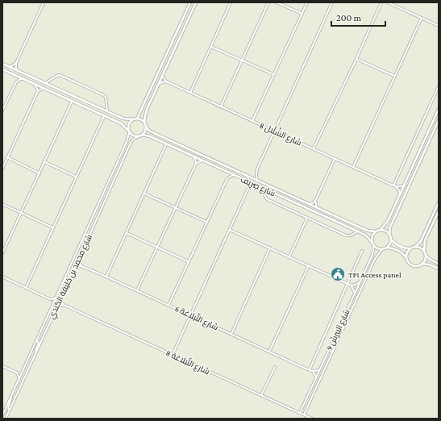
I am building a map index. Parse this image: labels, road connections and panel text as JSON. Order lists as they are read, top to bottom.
{
  "streets": {
    "main road": ["شارع صِرِيف"],
    "street": [
      "شارع الشَّلَّال 8",
      "شارع محمد بن خليفة الكندي",
      "شارع التِّبلاغة 6",
      "شارع البِيرِش 9",
      "شارع التِّبلاغة 8"
    ]
  },
  "crossings": [
    ["شارع صِرِيف", "شارع محمد بن خليفة الكندي"],
    ["شارع صِرِيف", "شارع البِيرِش 9"],
    ["شارع محمد بن خليفة الكندي", "شارع التِّبلاغة 8"],
    ["شارع التِّبلاغة 6", "شارع البِيرِش 9"],
    ["شارع البِيرِش 9", "شارع التِّبلاغة 8"]
  ],
  "places": {
    "public building": ["TPI Access panel"]
  },
  "scale_bar": "200 m"
}
